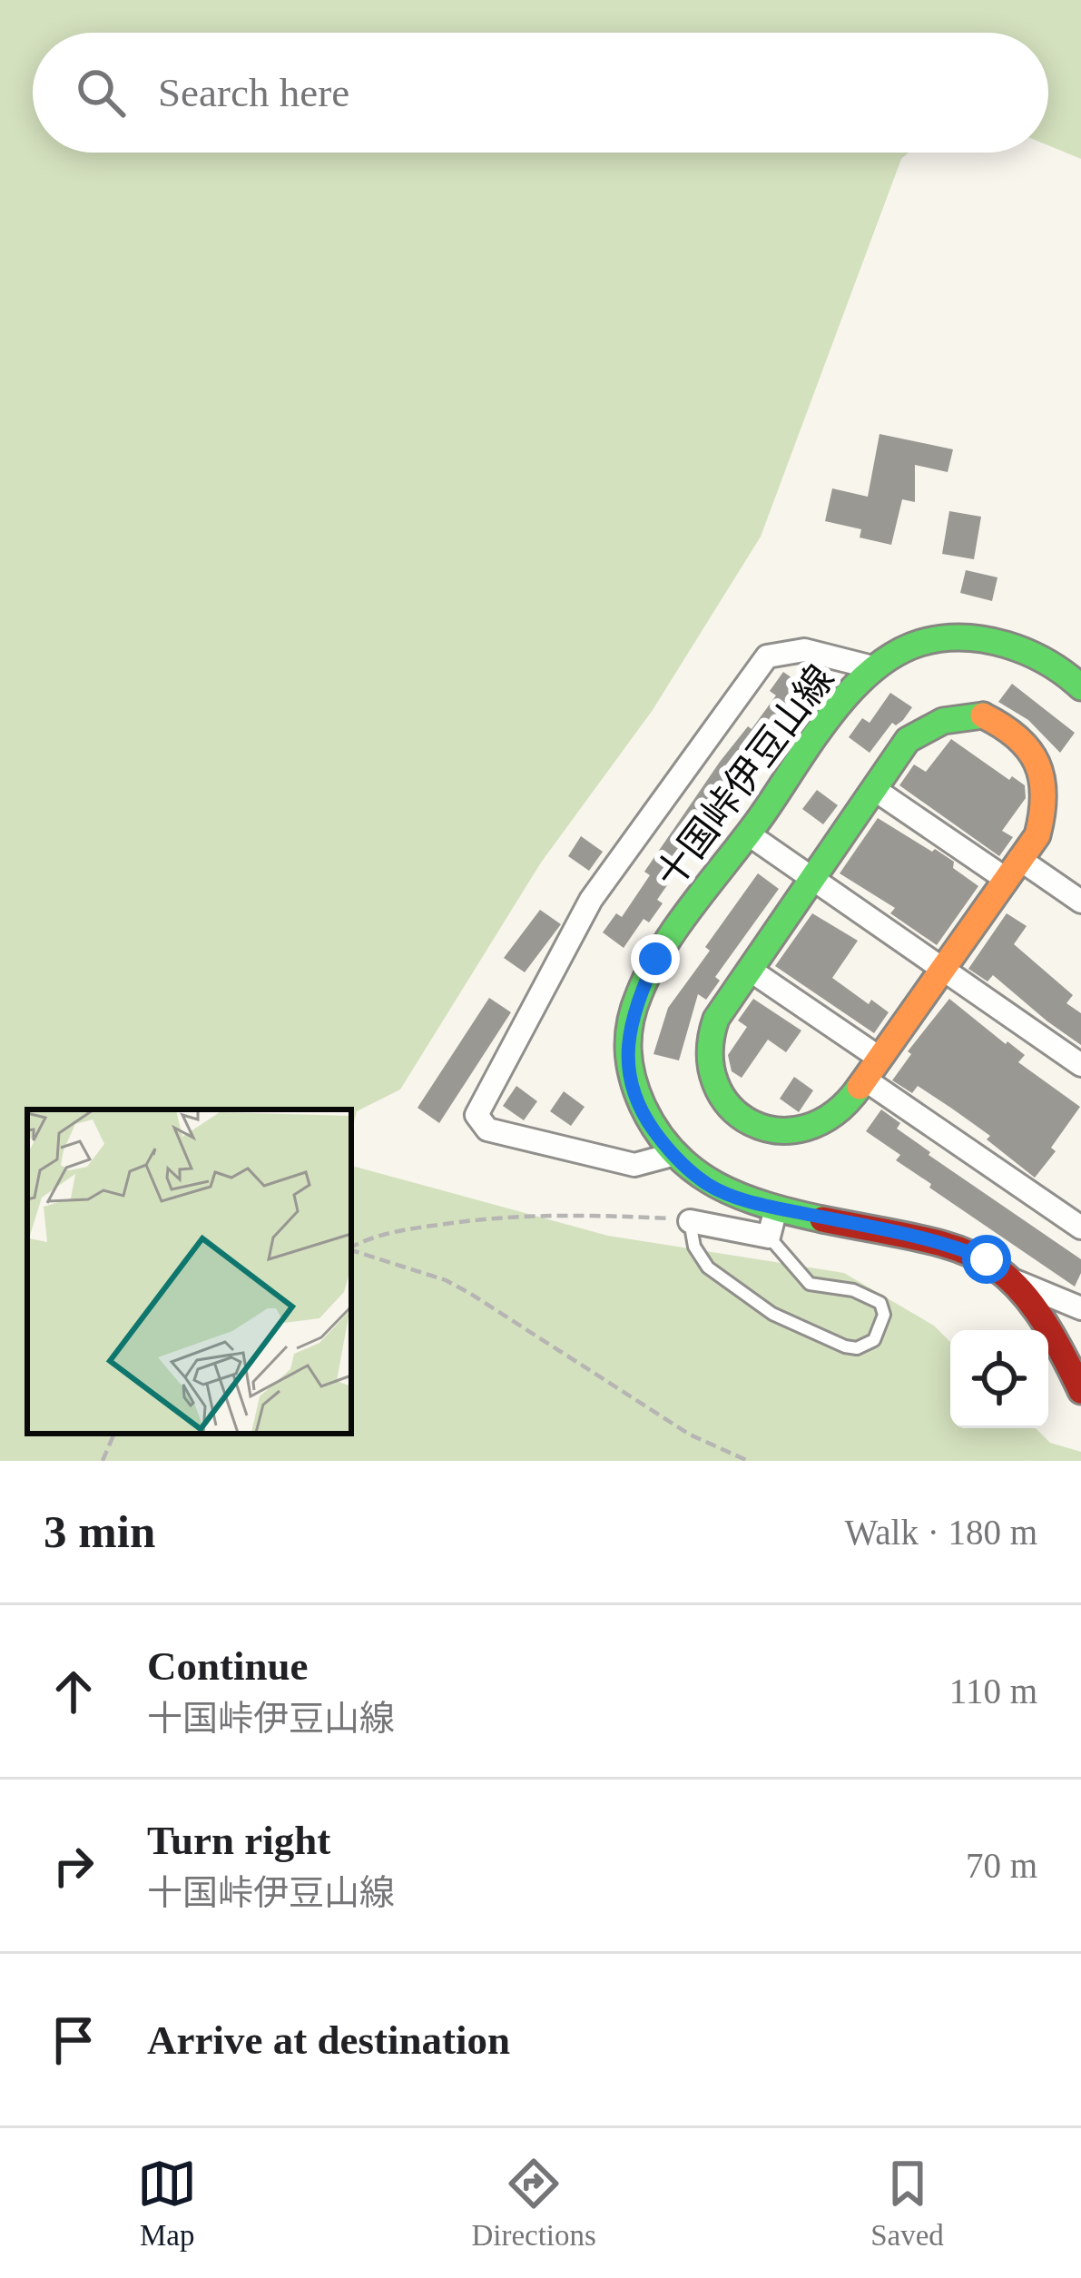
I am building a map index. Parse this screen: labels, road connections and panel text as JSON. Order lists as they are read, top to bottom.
{
  "streets": {
    "main road": ["十国峠伊豆山線"]
  },
  "page": {
    "search": "Search here",
    "heading": ["3 min", "Walk · 180 m"],
    "list": [
      ["Continue", "十国峠伊豆山線", "110 m"],
      ["Turn right", "十国峠伊豆山線", "70 m"],
      "Arrive at destination"
    ],
    "nav": ["Map", "Directions", "Saved"]
  }
}
